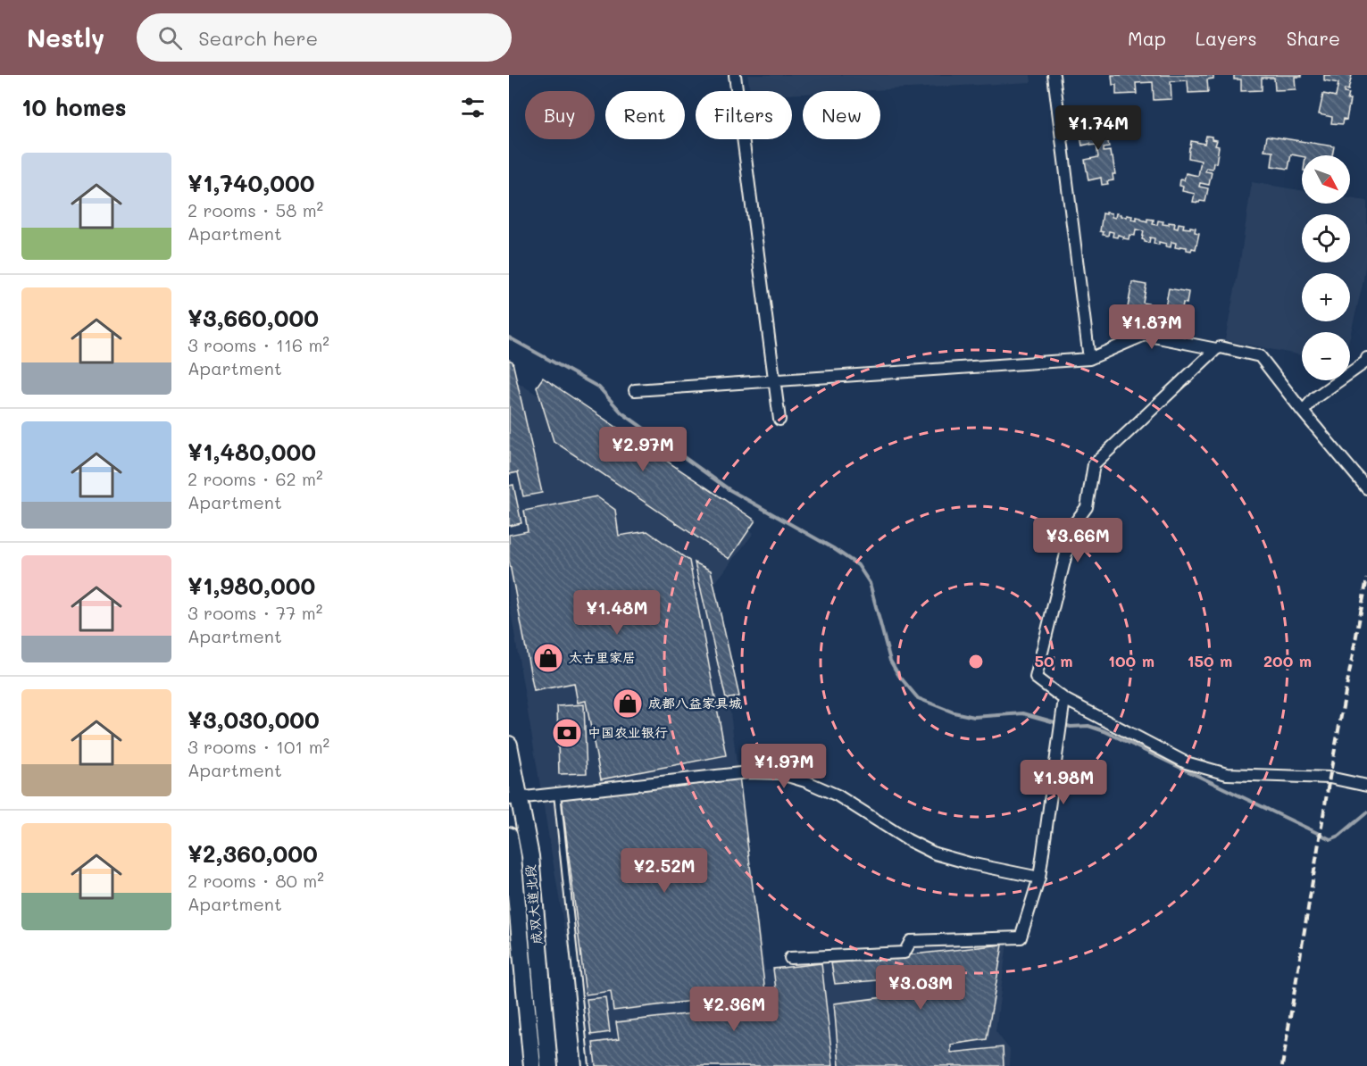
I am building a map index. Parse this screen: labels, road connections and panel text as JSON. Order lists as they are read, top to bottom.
{
  "streets": {
    "main road": ["成双大道北段"]
  },
  "places": {
    "shop": ["太古里家居", "成都八益家具城"],
    "bank": ["中国农业银行"]
  },
  "north": "bottom right",
  "page": {
    "header": "Nestly",
    "search": "Search here",
    "nav": ["Map", "Layers", "Share"],
    "heading": "10 homes",
    "chip": [
      "Buy",
      "Rent",
      "Filters",
      "New"
    ],
    "price": [
      "¥1.74M",
      "¥1.87M",
      "¥2.97M",
      "¥3.66M",
      "¥1.48M",
      "¥1.97M",
      "¥1.98M",
      "¥2.52M",
      "¥3.03M",
      "¥2.36M"
    ],
    "list": [
      {
        "name": "¥1,740,000",
        "note": "2 rooms · 58 m² · Apartment"
      },
      {
        "name": "¥3,660,000",
        "note": "3 rooms · 116 m² · Apartment"
      },
      {
        "name": "¥1,480,000",
        "note": "2 rooms · 62 m² · Apartment"
      },
      {
        "name": "¥1,980,000",
        "note": "3 rooms · 77 m² · Apartment"
      },
      {
        "name": "¥3,030,000",
        "note": "3 rooms · 101 m² · Apartment"
      },
      {
        "name": "¥2,360,000",
        "note": "2 rooms · 80 m² · Apartment"
      }
    ],
    "map_buttons": ["+", "−"]
  },
  "rings": [
    "50 m",
    "100 m",
    "150 m",
    "200 m"
  ]
}
